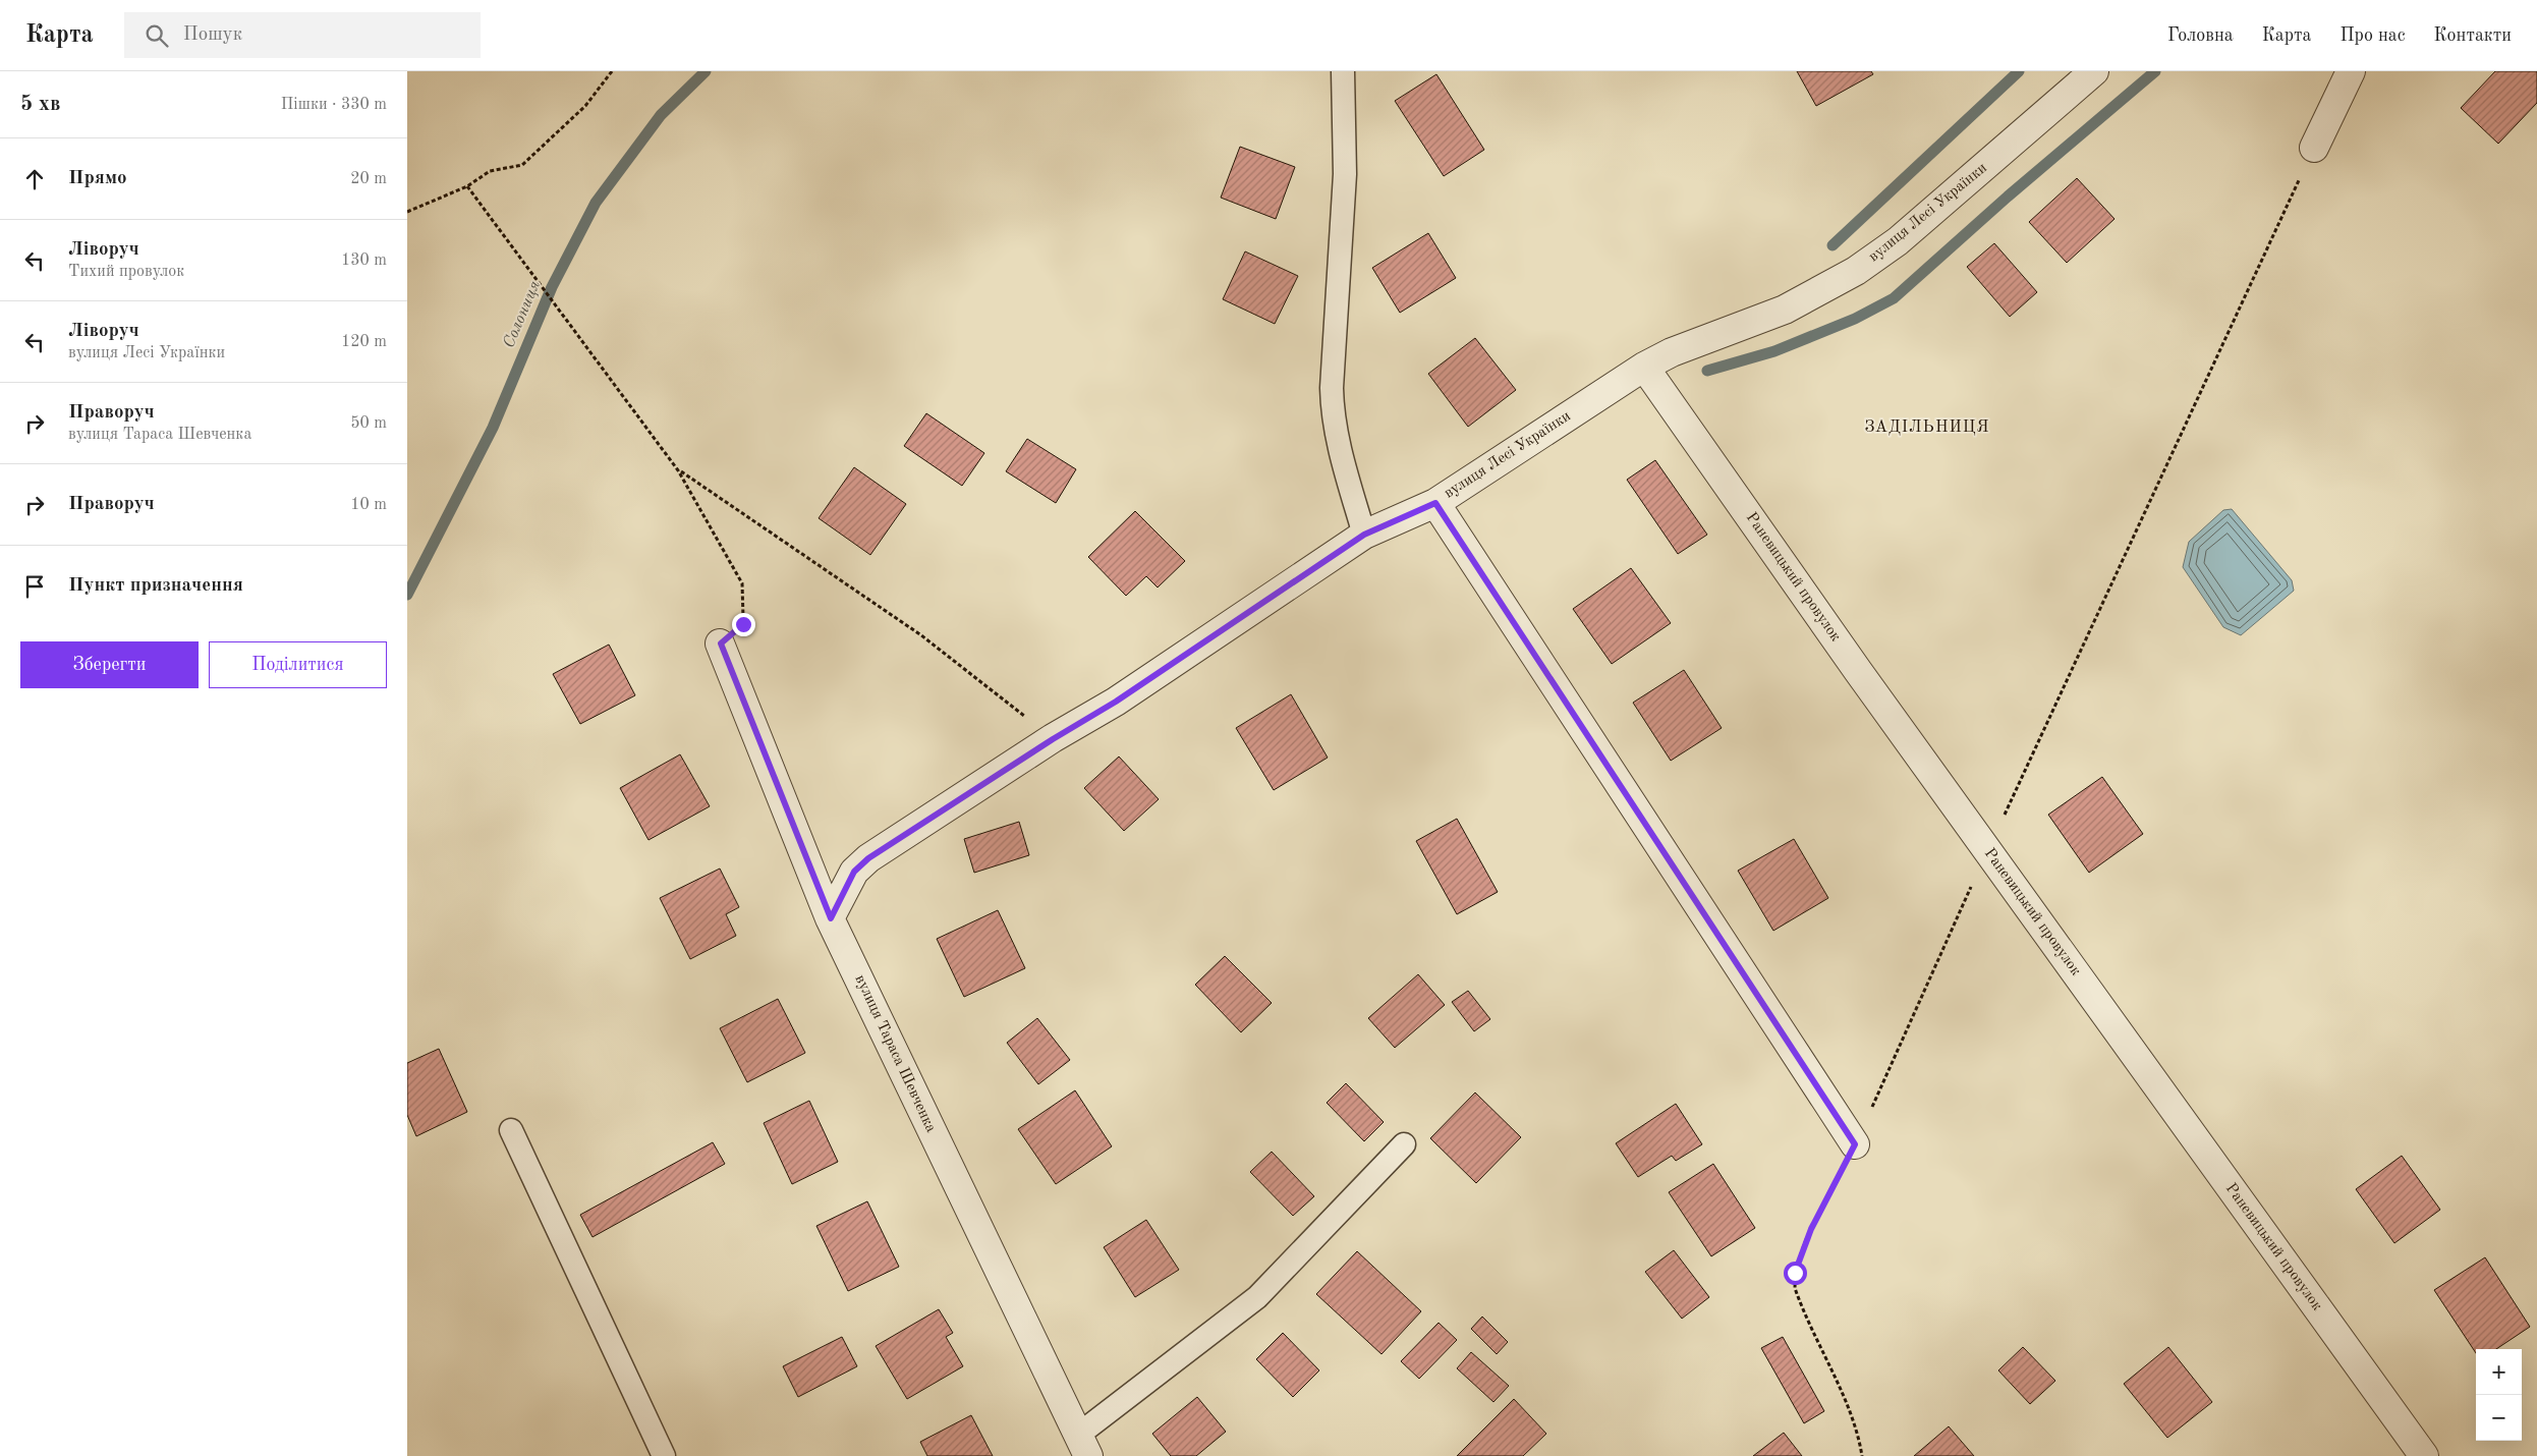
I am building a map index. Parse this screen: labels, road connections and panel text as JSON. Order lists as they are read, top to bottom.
{
  "streets": {
    "street": ["вулиця Лесі Українки", "Раневицький провулок", "вулиця Тараса Шевченка"]
  },
  "crossings": [
    ["вулиця Лесі Українки", "Раневицький провулок"],
    ["вулиця Лесі Українки", "вулиця Тараса Шевченка"]
  ],
  "districts": ["ЗАДІЛЬНИЦЯ"],
  "water": ["Солониця"],
  "page": {
    "header": "Карта",
    "search": "Пошук",
    "nav": [
      "Головна",
      "Карта",
      "Про нас",
      "Контакти"
    ],
    "heading": ["5 хв", "Пішки · 330 m"],
    "list": [
      ["Прямо", "20 m"],
      ["Ліворуч", "Тихий провулок", "130 m"],
      ["Ліворуч", "вулиця Лесі Українки", "120 m"],
      ["Праворуч", "вулиця Тараса Шевченка", "50 m"],
      ["Праворуч", "10 m"],
      "Пункт призначення"
    ],
    "buttons": ["Зберегти", "Поділитися"],
    "map_buttons": ["+", "−"]
  }
}
